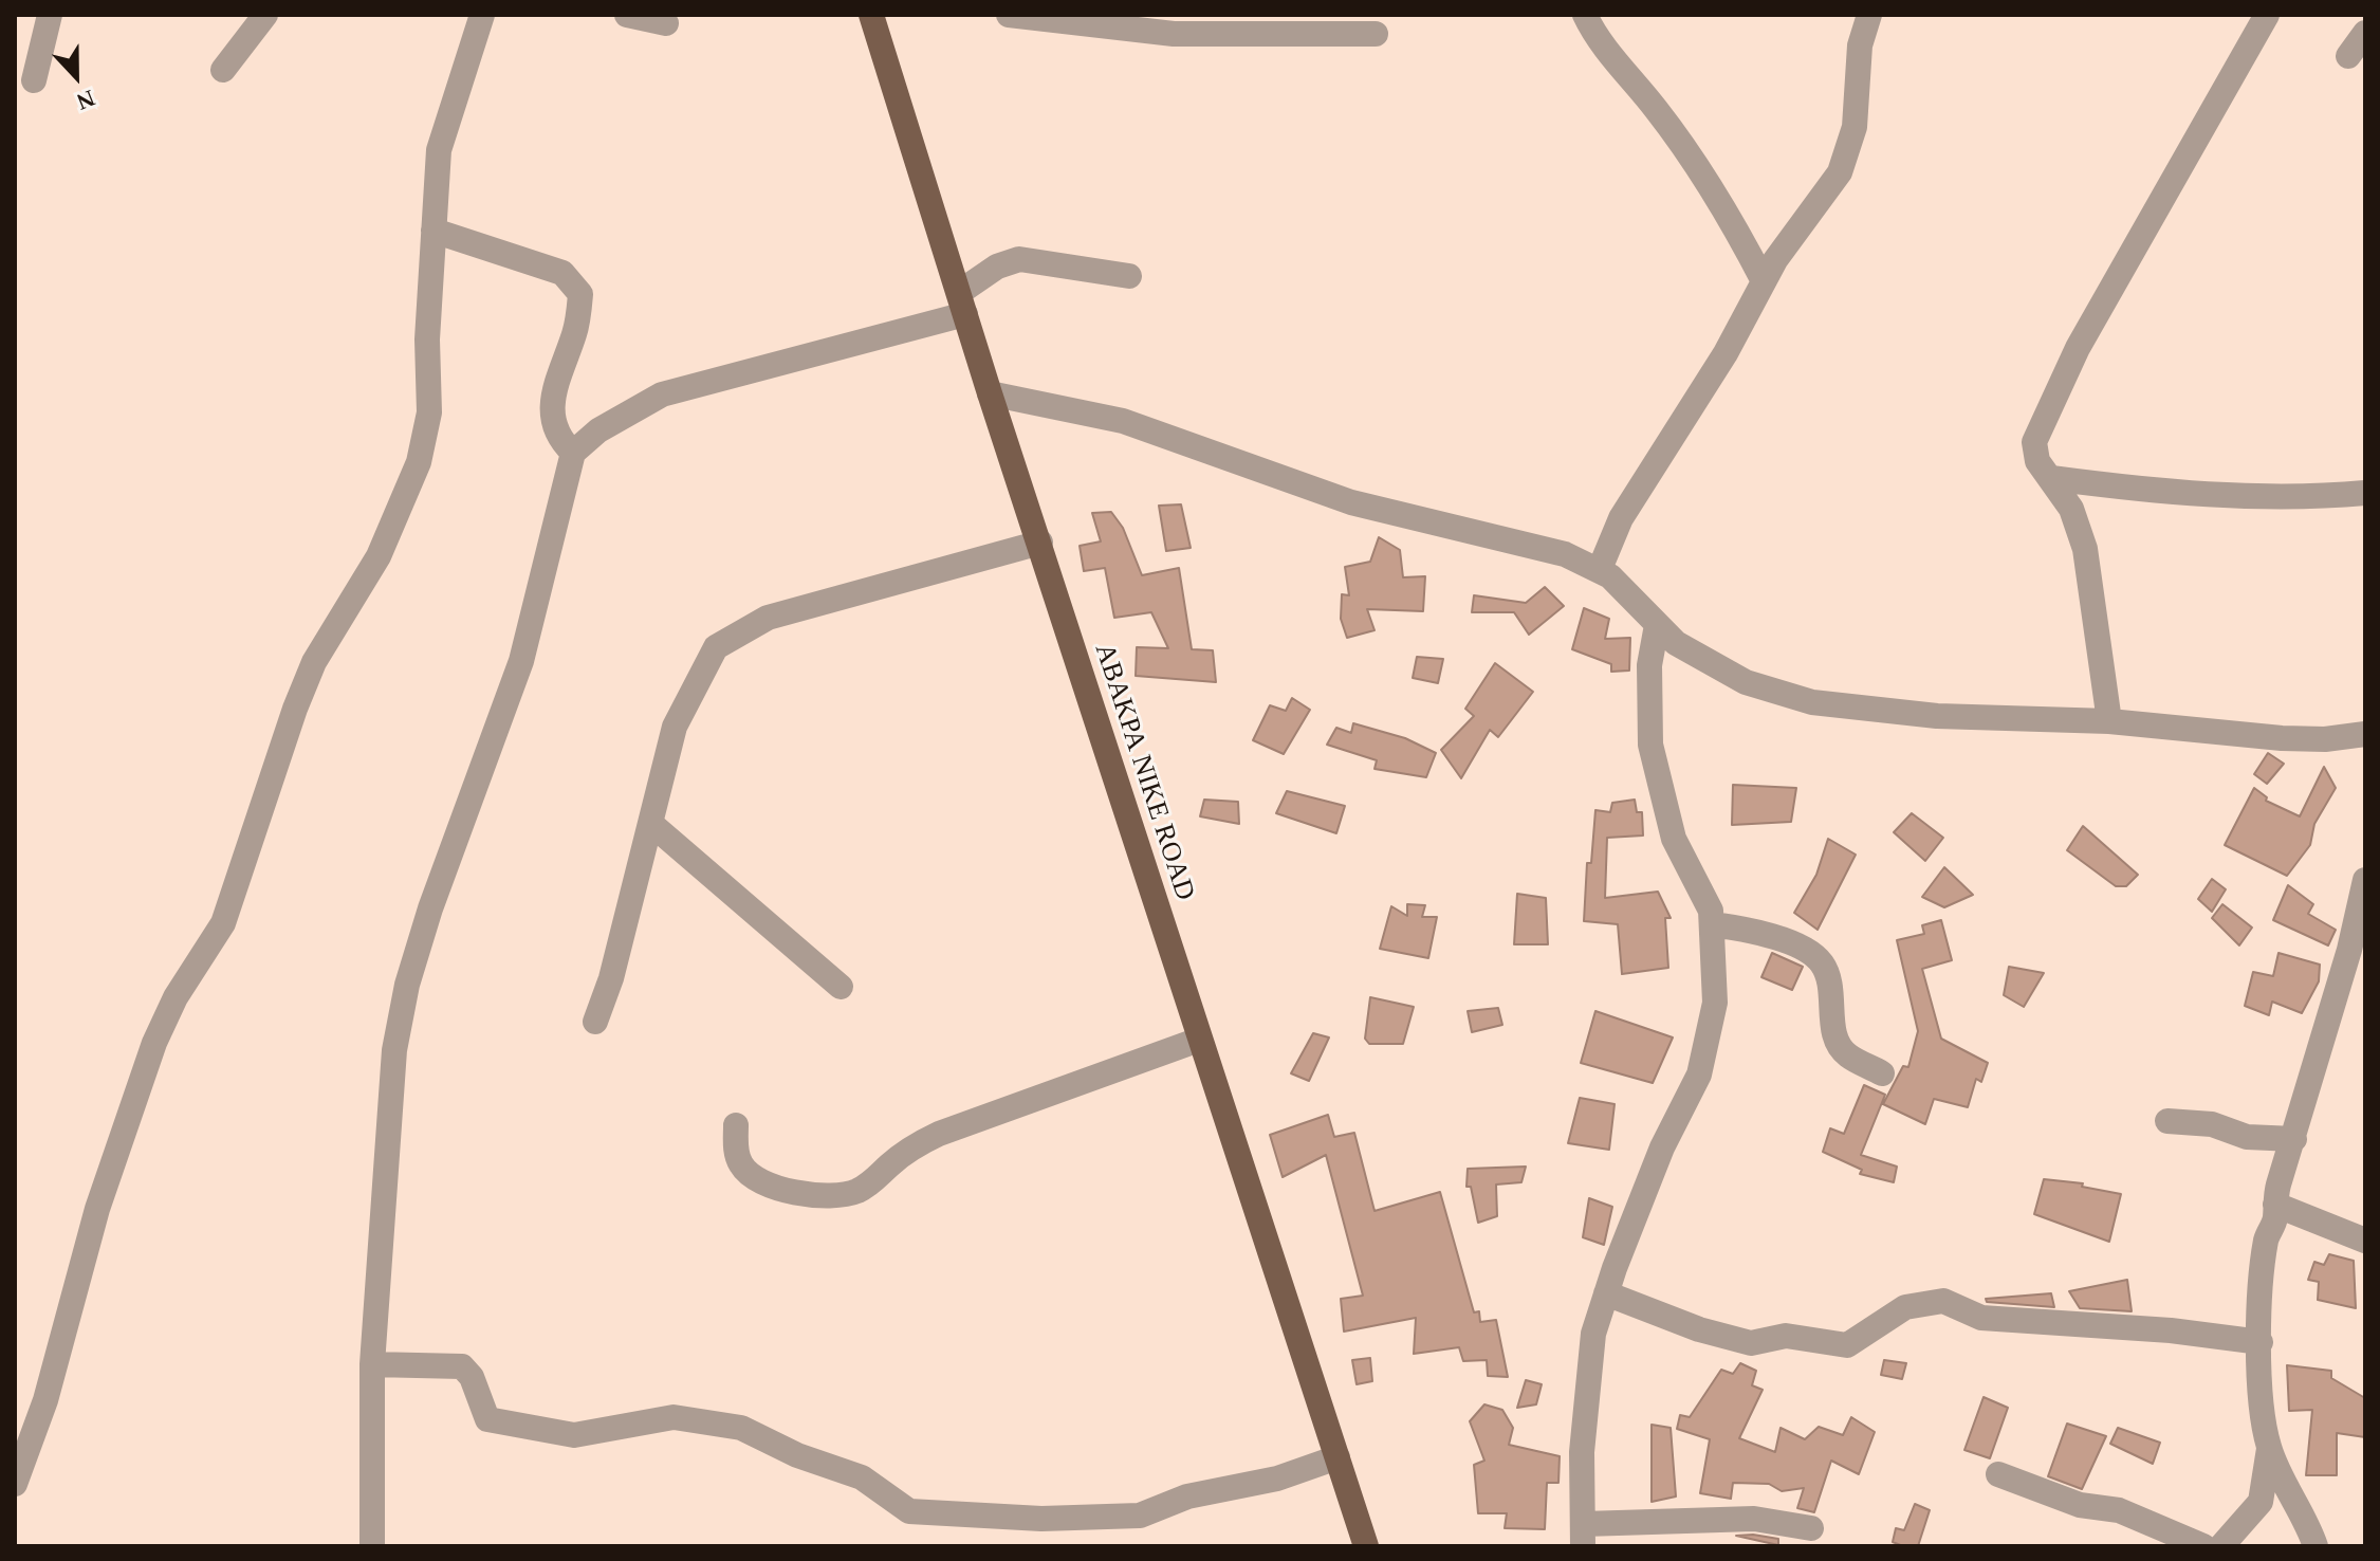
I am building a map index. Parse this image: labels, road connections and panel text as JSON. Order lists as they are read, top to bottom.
{
  "streets": {
    "main road": ["ABAKPA NIKE ROAD"]
  },
  "north": "bottom"
}
